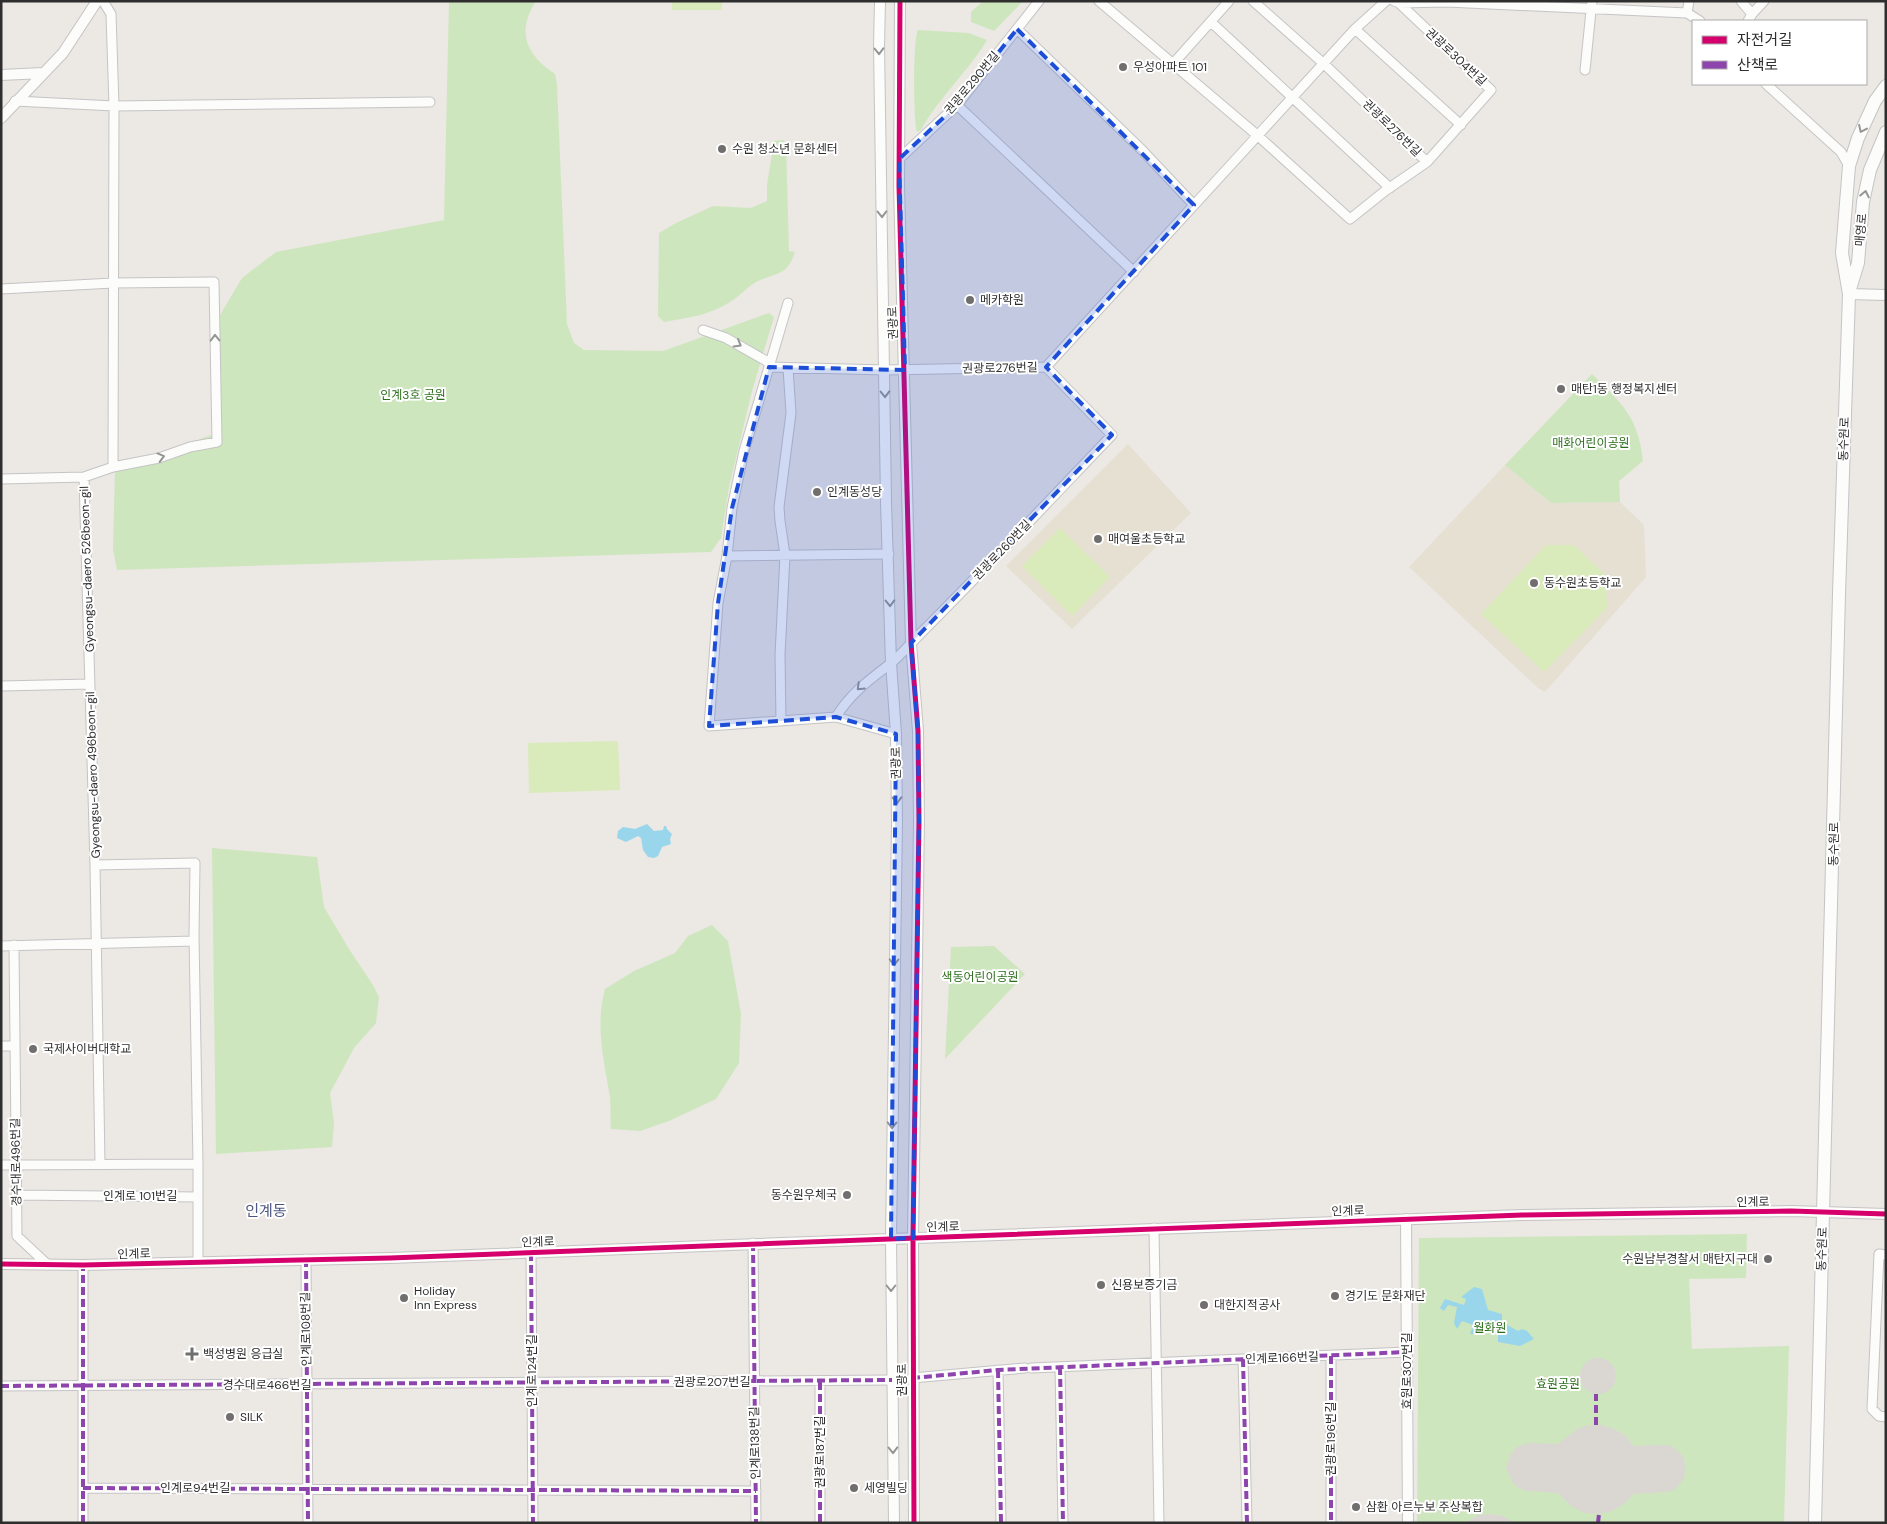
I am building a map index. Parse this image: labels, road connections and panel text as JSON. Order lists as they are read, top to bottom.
{
  "streets": {
    "main road": ["매영로", "동수원로"],
    "street": [
      "권광로304번길",
      "권광로290번길",
      "권광로276번길",
      "권광로",
      "권광로260번길",
      "Gyeongsu-daero 526beon-gil",
      "Gyeongsu-daero 496beon-gil",
      "경수대로496번길",
      "인계로 101번길",
      "인계로",
      "인계로108번길",
      "인계로166번길",
      "인계로124번길",
      "효원로307번길",
      "권광로207번길",
      "경수대로466번길",
      "권광로196번길",
      "인계로138번길",
      "권광로187번길",
      "인계로94번길"
    ]
  },
  "crossings": [
    ["권광로304번길", "권광로276번길"],
    ["권광로290번길", "권광로"],
    ["권광로276번길", "권광로"],
    ["권광로276번길", "권광로260번길"],
    ["매영로", "동수원로"],
    ["권광로", "권광로260번길"],
    ["권광로", "인계로"],
    ["권광로", "인계로166번길"],
    ["권광로", "권광로207번길"],
    ["동수원로", "인계로"],
    ["Gyeongsu-daero 526beon-gil", "Gyeongsu-daero 496beon-gil"],
    ["경수대로496번길", "인계로 101번길"],
    ["경수대로496번길", "인계로"],
    ["인계로", "인계로108번길"],
    ["인계로", "인계로124번길"],
    ["인계로", "효원로307번길"],
    ["인계로", "인계로138번길"],
    ["인계로108번길", "경수대로466번길"],
    ["인계로108번길", "인계로94번길"],
    ["인계로166번길", "효원로307번길"],
    ["인계로166번길", "권광로196번길"],
    ["인계로124번길", "권광로207번길"],
    ["인계로124번길", "경수대로466번길"],
    ["권광로207번길", "경수대로466번길"],
    ["권광로207번길", "인계로138번길"],
    ["권광로207번길", "권광로187번길"]
  ],
  "one_way": ["매영로"],
  "districts": ["인계동"],
  "parks": [
    "인계3호 공원",
    "매화어린이공원",
    "색동어린이공원",
    "월화원",
    "효원공원"
  ],
  "places": {
    "other": [
      "우성아파트 101",
      "수원 청소년 문화센터",
      "메카학원",
      "매탄1동 행정복지센터",
      "인계동성당",
      "매여울초등학교",
      "동수원초등학교",
      "국제사이버대학교",
      "동수원우체국",
      "수원남부경찰서 매탄지구대",
      "신용보증기금",
      "경기도 문화재단",
      "Holiday Inn Express",
      "대한지적공사",
      "SILK",
      "세영빌딩",
      "삼환 아르누보 주상복합"
    ],
    "health": ["백성병원 응급실"]
  },
  "legend": ["자전거길", "산책로"]
}
